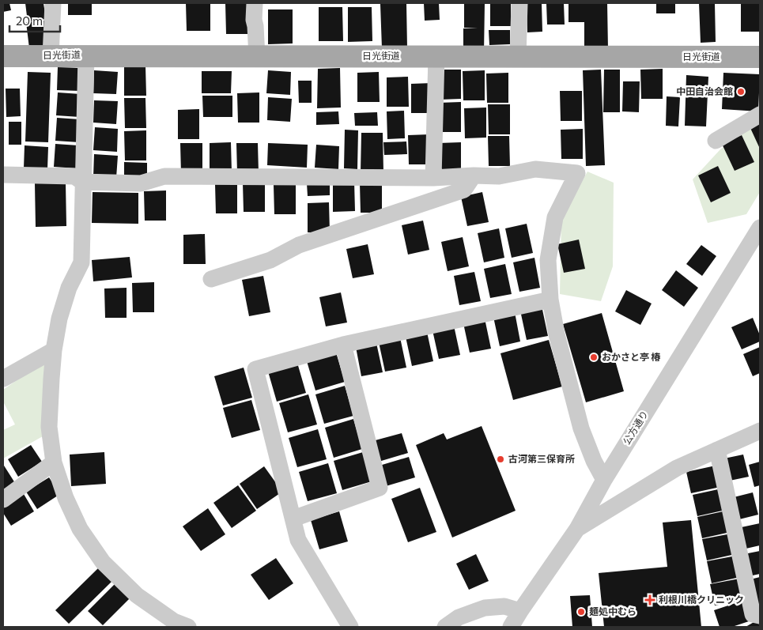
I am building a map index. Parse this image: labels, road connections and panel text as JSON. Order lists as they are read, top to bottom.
{
  "streets": {
    "main road": ["日光街道"],
    "street": ["公方通り"]
  },
  "places": {
    "other": [
      "中田自治会館",
      "おかさと亭 椿",
      "古河第三保育所",
      "麺処中むら"
    ],
    "health": ["利根川橋クリニック"]
  },
  "scale_bar": "20 m"
}
